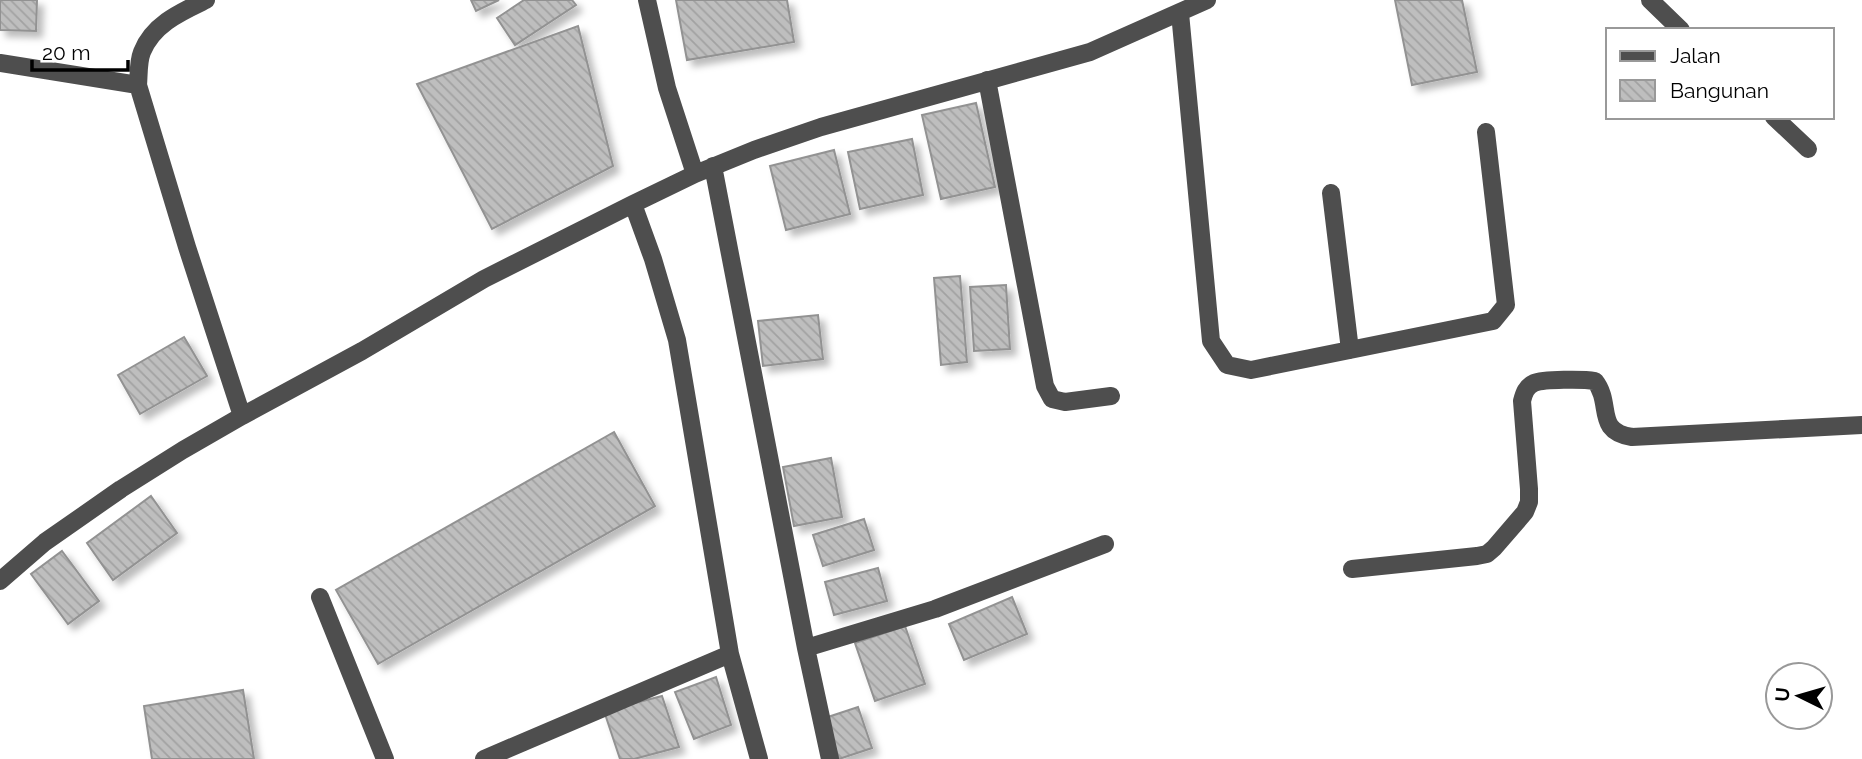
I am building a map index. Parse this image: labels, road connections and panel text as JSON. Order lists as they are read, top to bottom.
{
  "legend": ["Jalan", "Bangunan"],
  "scale_bar": "20 m",
  "north": "left"
}
